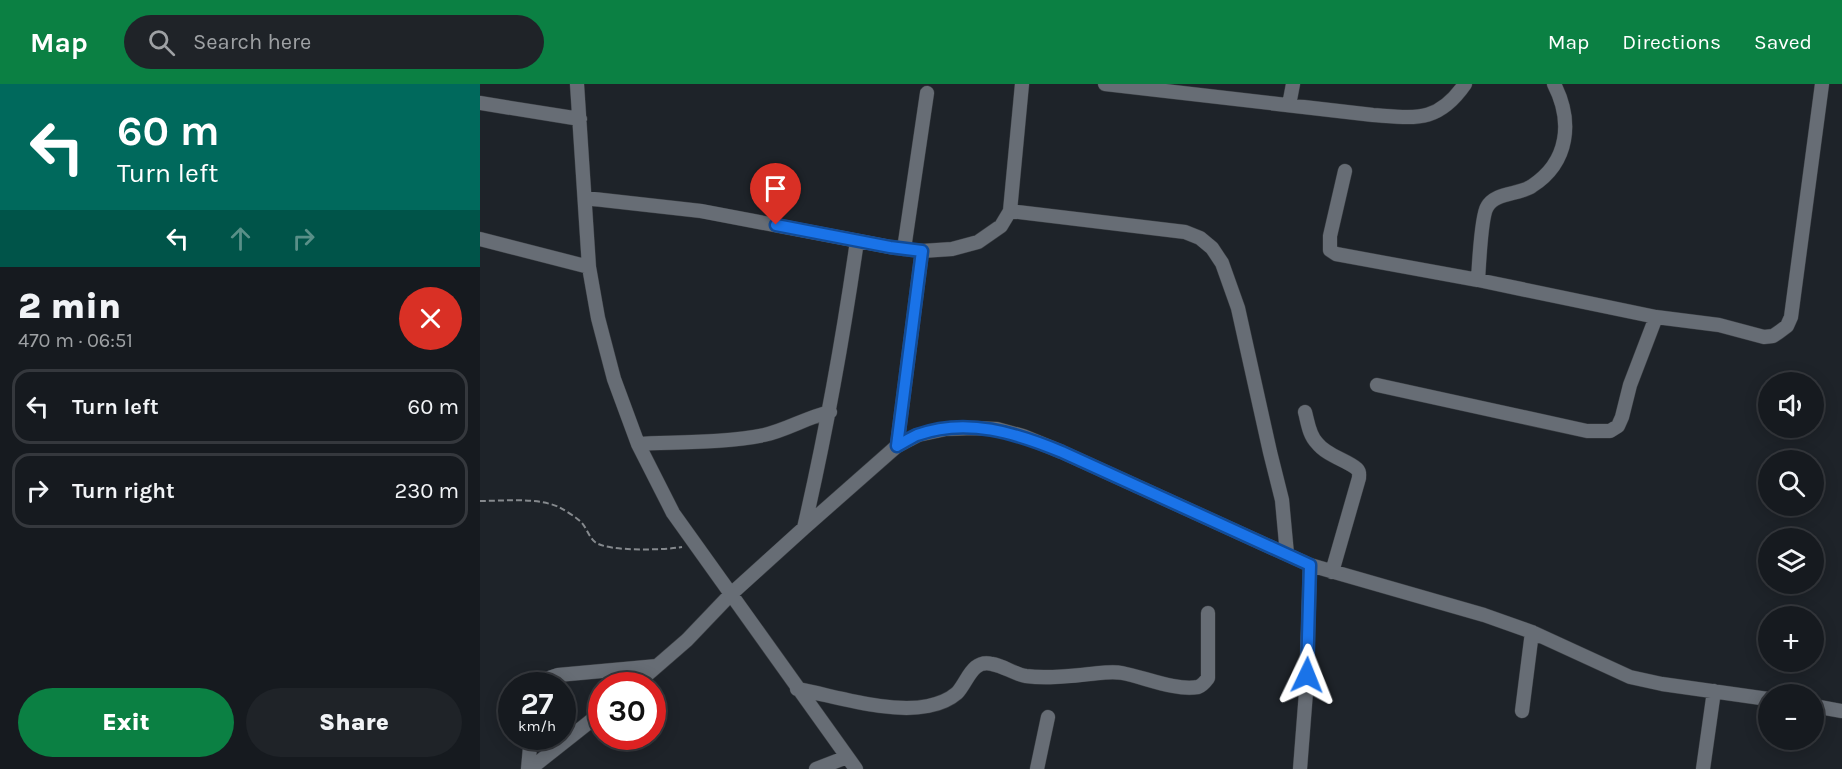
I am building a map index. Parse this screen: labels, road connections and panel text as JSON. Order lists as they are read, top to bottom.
{
  "page": {
    "header": "Map",
    "search": "Search here",
    "nav": ["Map", "Directions", "Saved"],
    "turn": ["60 m", "Turn left"],
    "heading": ["2 min", "470 m · 06:51"],
    "list": [
      {
        "name": "Turn left",
        "value": "60 m"
      },
      {
        "name": "Turn right",
        "value": "230 m"
      }
    ],
    "map_buttons": ["+", "−"],
    "speed": "27 km/h",
    "limit": "30",
    "buttons": ["Exit", "Share"]
  }
}
